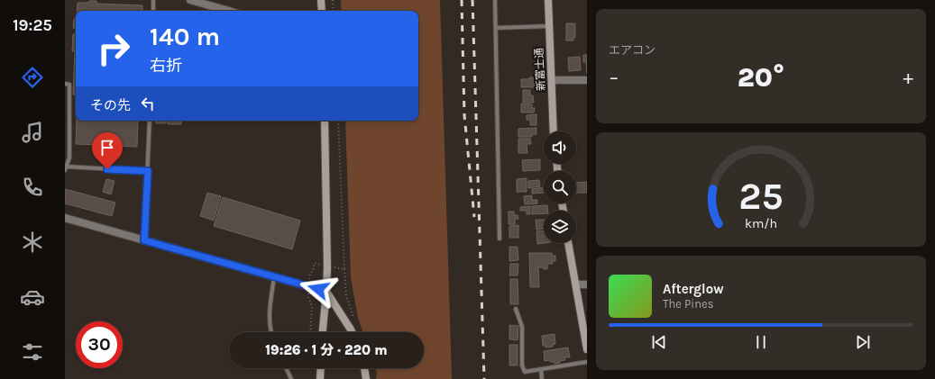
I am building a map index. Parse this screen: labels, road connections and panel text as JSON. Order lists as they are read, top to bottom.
{
  "streets": {
    "street": ["新富士通"]
  },
  "page": {
    "tabs": "19:25",
    "tile": "エアコン",
    "turn": ["140 m", "右折"],
    "heat": ["−", "20°", "+"],
    "then": "その先",
    "song": ["Afterglow", "The Pines"],
    "limit": "30",
    "trip": "19:26 · 1 分 · 220 m",
    "gauge": ["25", "km/h"]
  }
}
